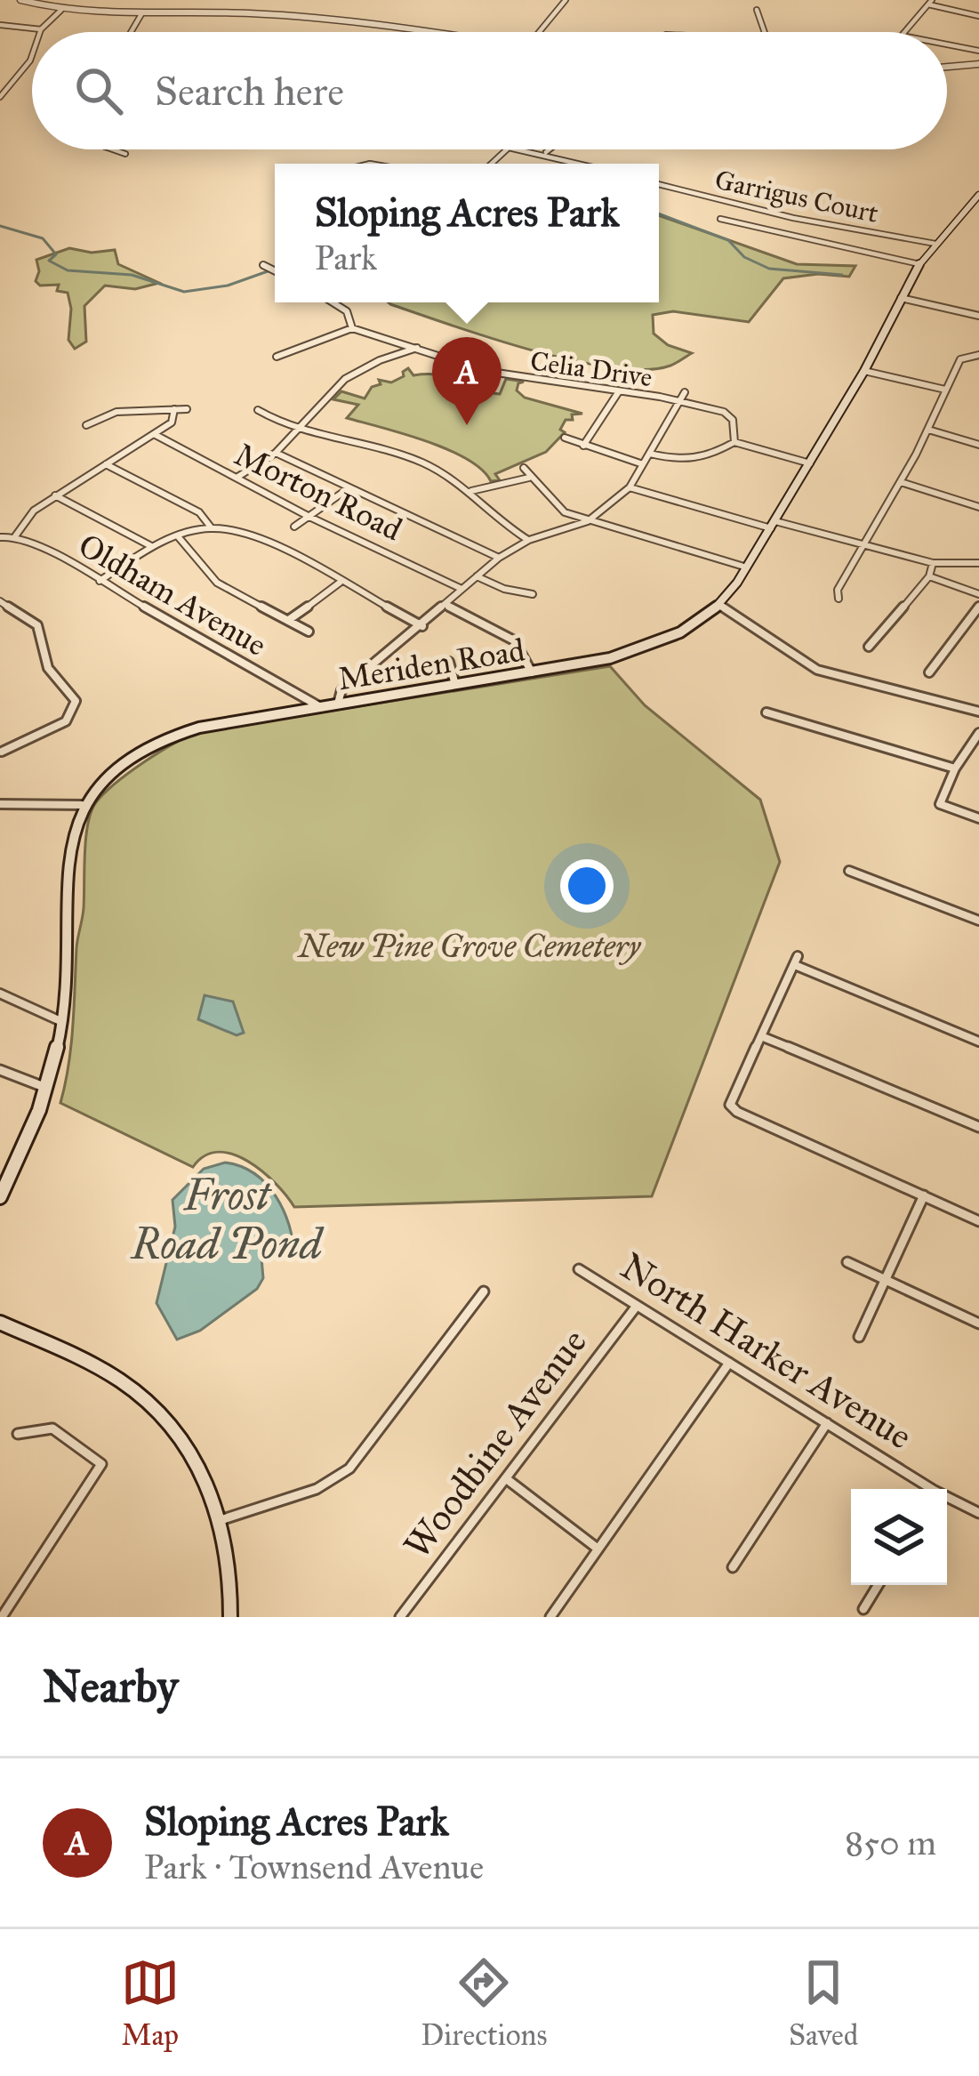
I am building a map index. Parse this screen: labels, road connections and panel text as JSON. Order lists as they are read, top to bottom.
{
  "streets": {
    "main road": ["Meriden Road"],
    "street": [
      "Garrigus Court",
      "Celia Drive",
      "Morton Road",
      "Oldham Avenue",
      "North Harker Avenue",
      "Woodbine Avenue"
    ]
  },
  "crossings": [
    ["Garrigus Court", "Meriden Road"],
    ["Oldham Avenue", "Meriden Road"],
    ["North Harker Avenue", "Woodbine Avenue"]
  ],
  "water": ["Frost Road Pond"],
  "parks": ["New Pine Grove Cemetery"],
  "page": {
    "search": "Search here",
    "popup": ["Sloping Acres Park", "Park"],
    "pins": "A",
    "heading": "Nearby",
    "list": [
      {
        "mark": "A",
        "name": "Sloping Acres Park",
        "note": "Park · Townsend Avenue",
        "value": "850 m"
      }
    ],
    "nav": ["Map", "Directions", "Saved"]
  }
}
